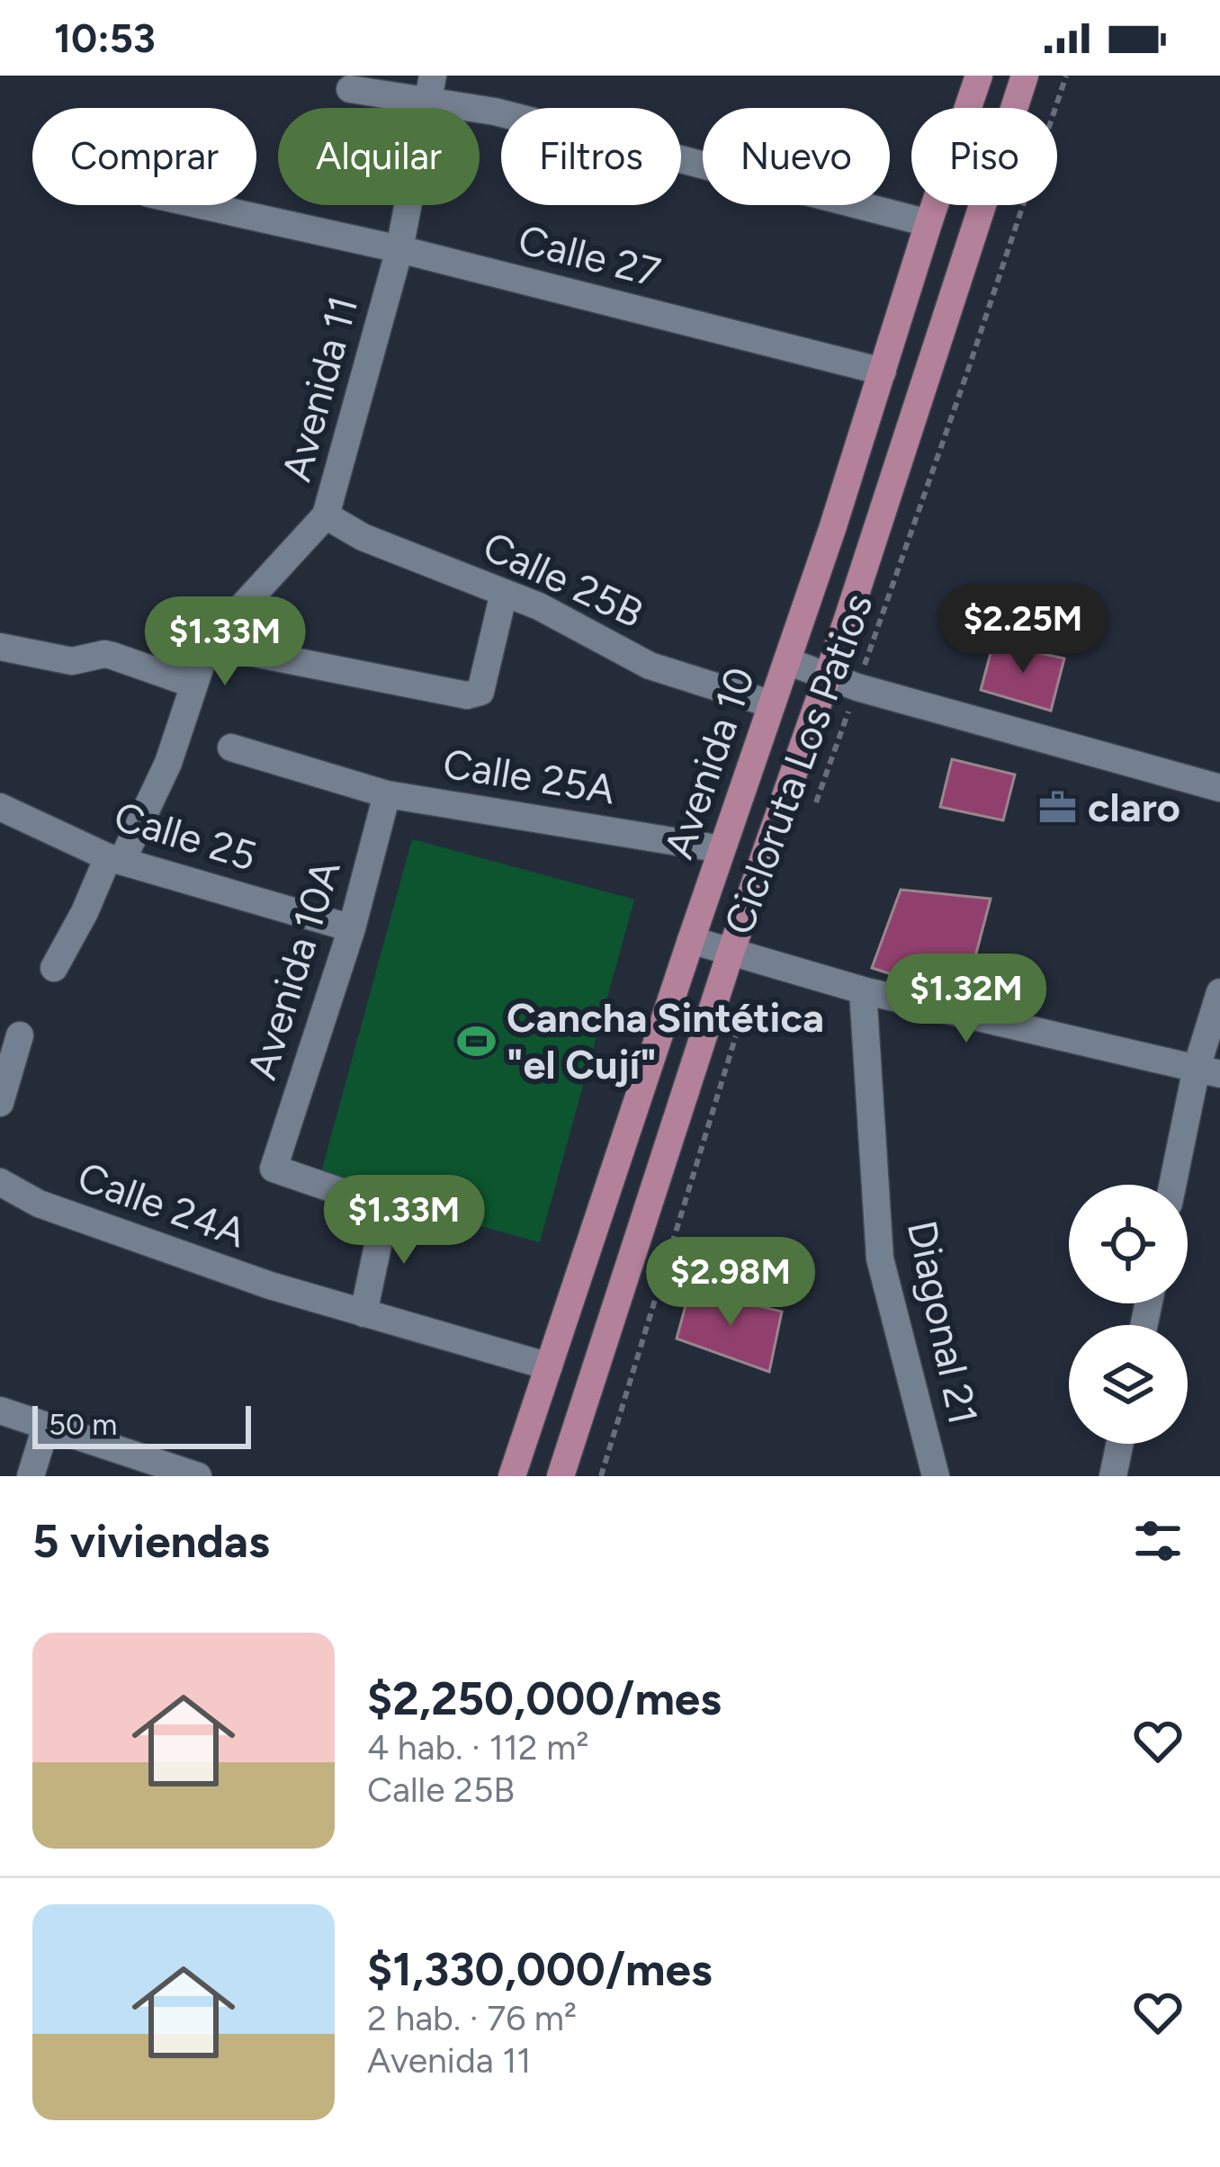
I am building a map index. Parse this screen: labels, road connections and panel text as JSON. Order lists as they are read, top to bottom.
{
  "streets": {
    "main road": ["Avenida 10"],
    "street": [
      "Calle 27",
      "Avenida 11",
      "Calle 25B",
      "Calle 25A",
      "Calle 25",
      "Avenida 10A",
      "Calle 24A",
      "Diagonal 21"
    ],
    "path": ["Cicloruta Los Patios"]
  },
  "crossings": [
    ["Calle 27", "Avenida 11"],
    ["Calle 27", "Avenida 10"],
    ["Avenida 11", "Calle 25B"],
    ["Avenida 11", "Calle 25A"],
    ["Avenida 11", "Calle 25"],
    ["Calle 25B", "Avenida 10"],
    ["Calle 25B", "Calle 25A"],
    ["Avenida 10", "Calle 25A"],
    ["Avenida 10", "Calle 24A"],
    ["Calle 25A", "Avenida 10A"],
    ["Calle 25", "Avenida 10A"],
    ["Avenida 10A", "Calle 24A"]
  ],
  "places": {
    "office": ["claro"],
    "sports": ["Cancha Sintética \"el Cují\""]
  },
  "scale_bar": "50 m",
  "page": {
    "status": "10:53",
    "chip": [
      "Comprar",
      "Alquilar",
      "Filtros",
      "Nuevo",
      "Piso"
    ],
    "price": [
      "$2.25M",
      "$1.33M",
      "$1.32M",
      "$1.33M",
      "$2.98M"
    ],
    "scale": "50 m",
    "heading": "5 viviendas",
    "list": [
      {
        "name": "$2,250,000/mes",
        "note": "4 hab. · 112 m² · Calle 25B"
      },
      {
        "name": "$1,330,000/mes",
        "note": "2 hab. · 76 m² · Avenida 11"
      }
    ]
  }
}
